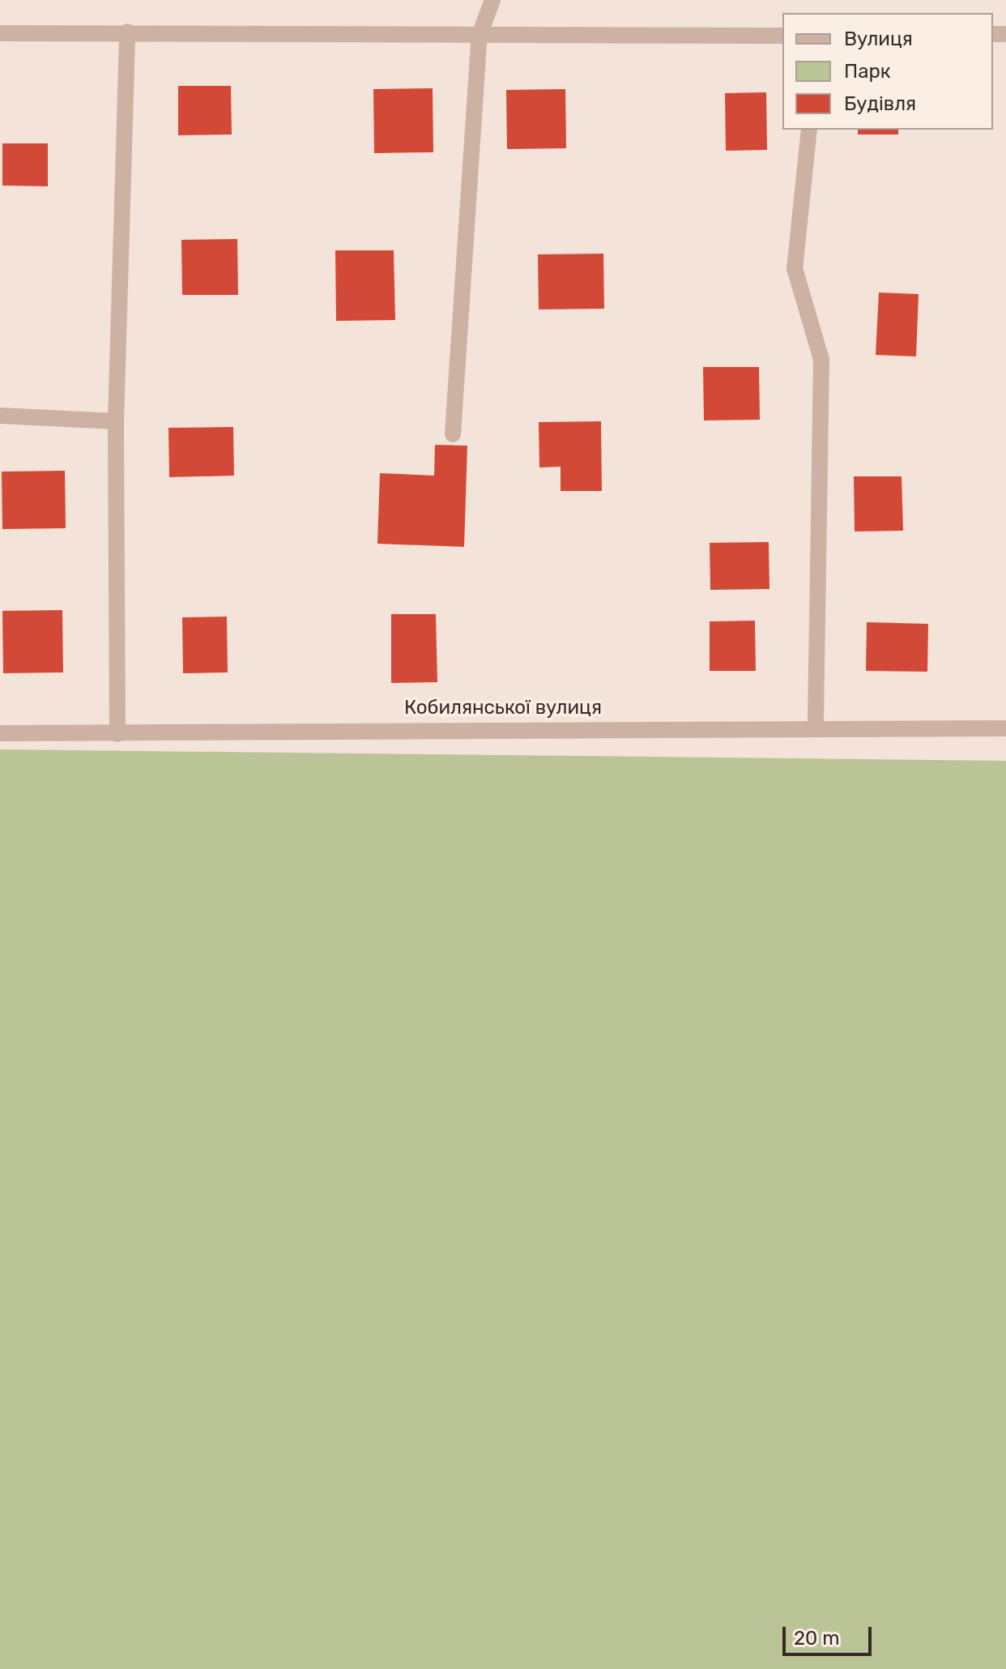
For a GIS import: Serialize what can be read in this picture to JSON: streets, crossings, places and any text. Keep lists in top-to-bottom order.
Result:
{
  "streets": {
    "street": ["Кобилянської вулиця"]
  },
  "legend": ["Вулиця", "Парк", "Будівля"],
  "scale_bar": "20 m"
}
